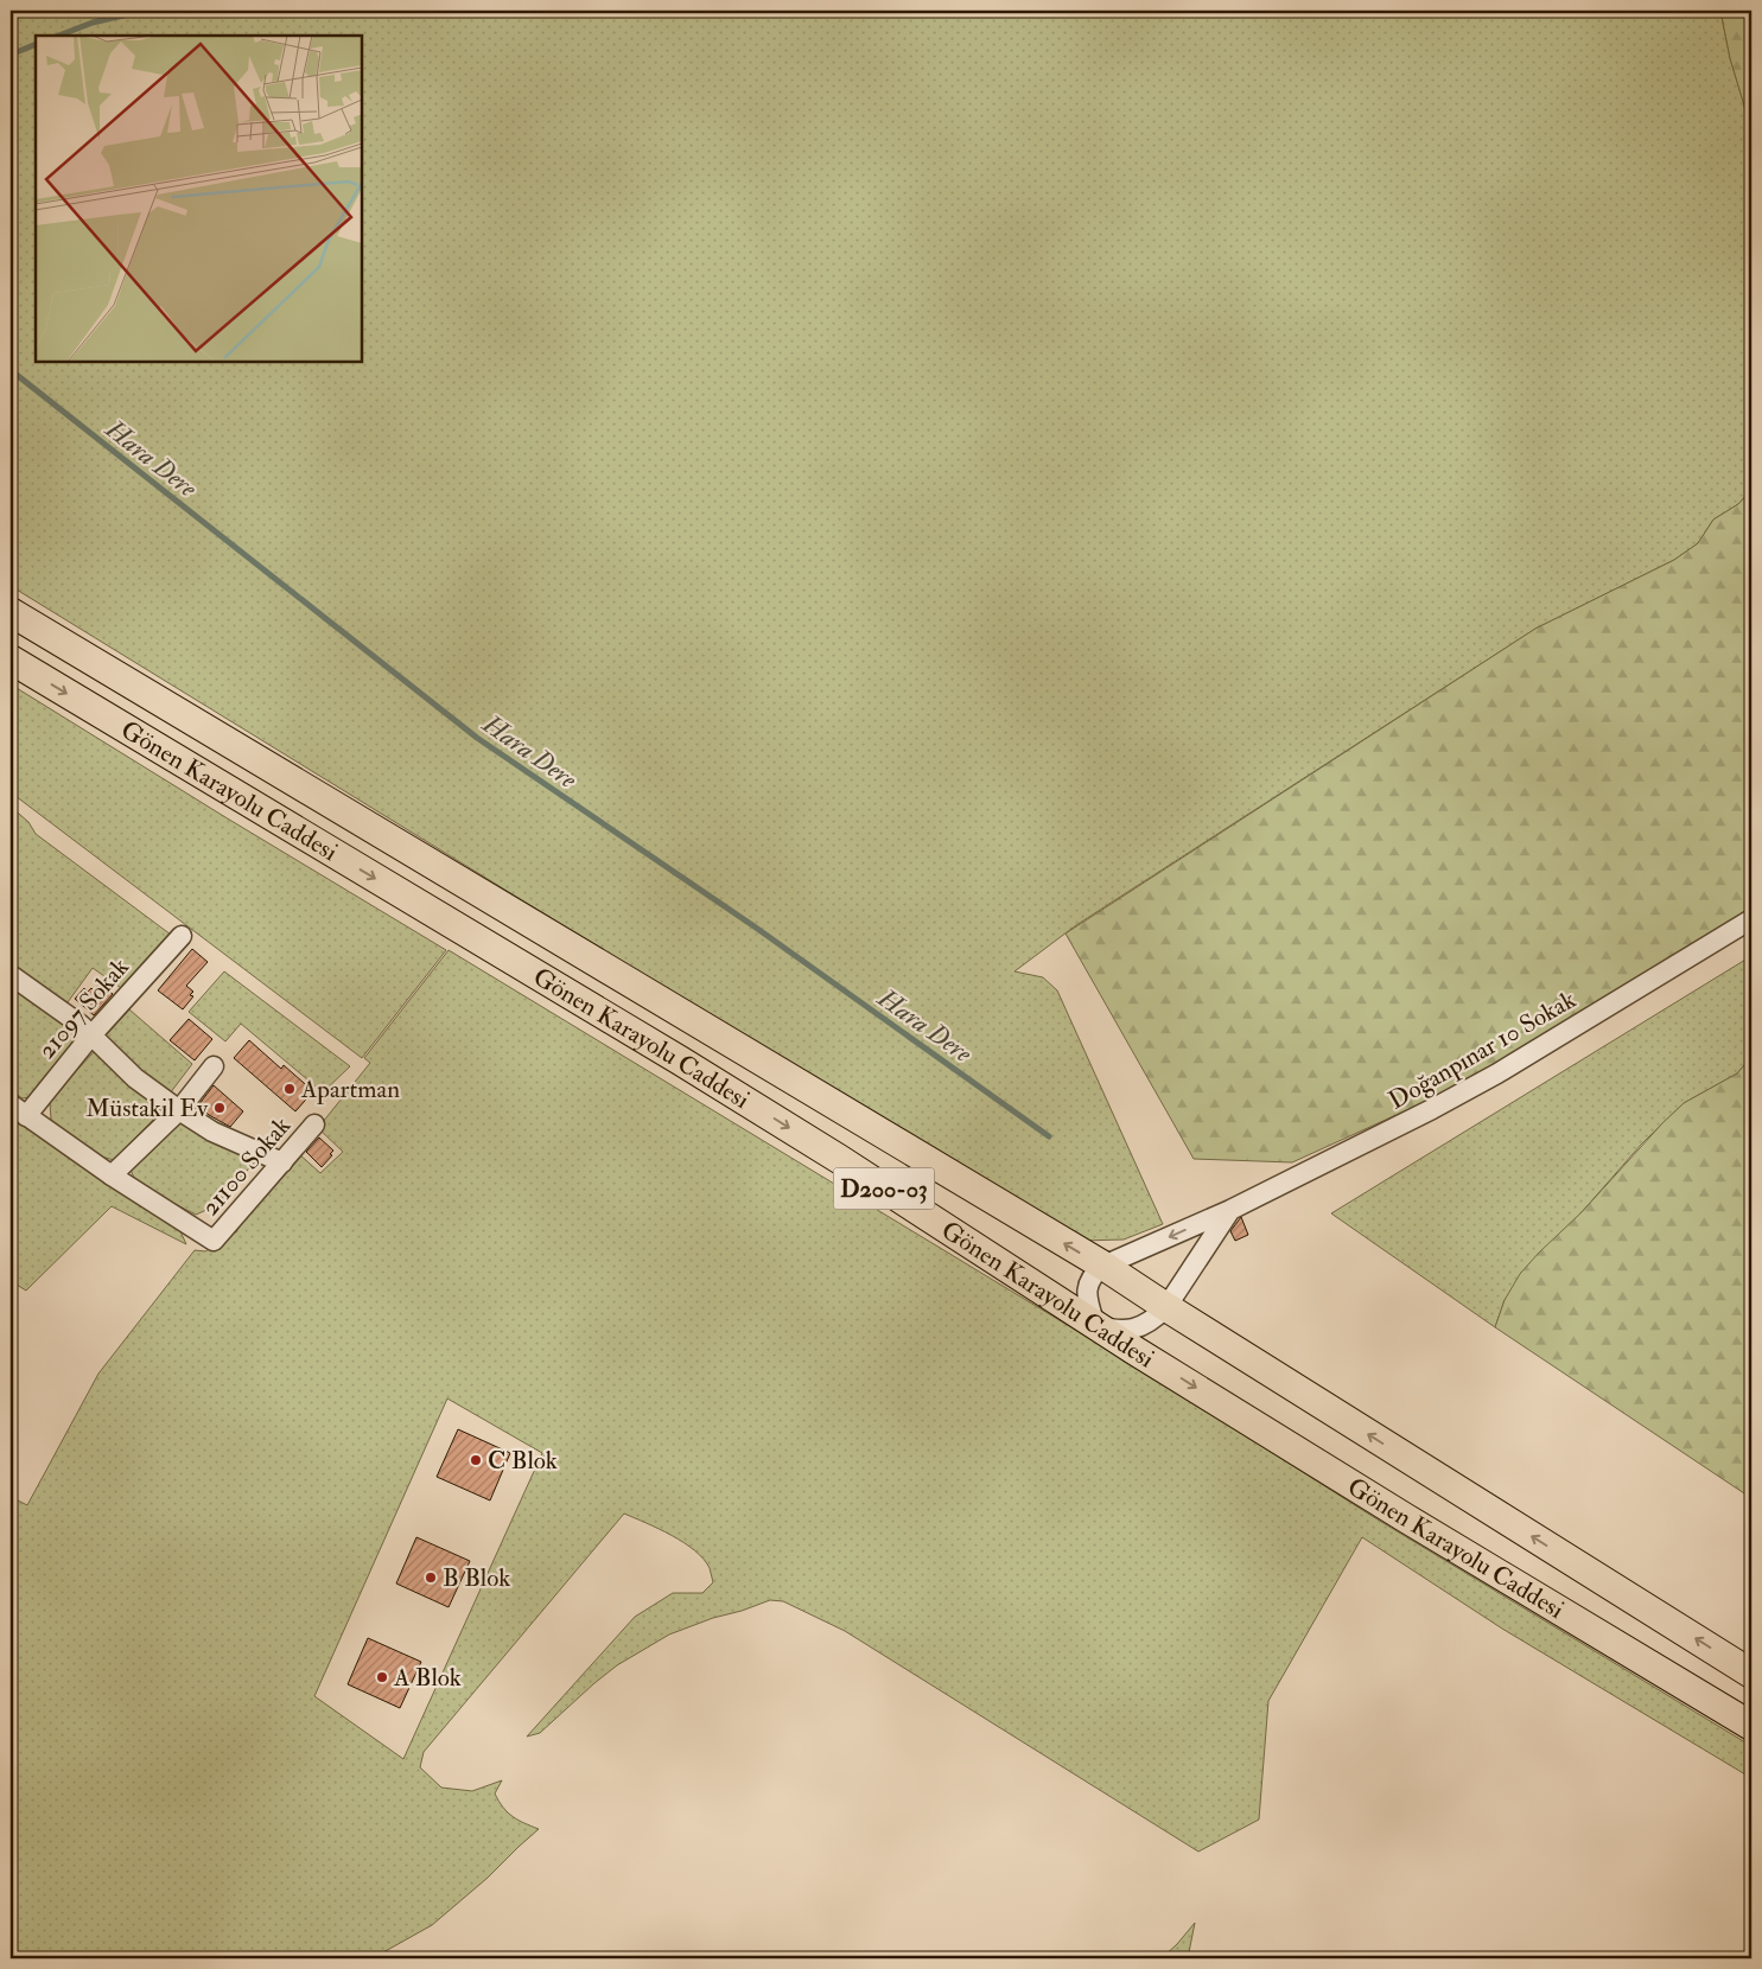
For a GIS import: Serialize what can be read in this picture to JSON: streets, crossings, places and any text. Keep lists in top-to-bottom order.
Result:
{
  "streets": {
    "highway": ["Gönen Karayolu Caddesi", "D200-03"],
    "street": ["21097 Sokak", "Doğanpınar 10 Sokak", "21100 Sokak"]
  },
  "crossings": [
    ["Gönen Karayolu Caddesi", "Doğanpınar 10 Sokak"]
  ],
  "water": ["Hara Dere"],
  "places": [
    "Apartman",
    "Müstakil Ev",
    "C Blok",
    "B Blok",
    "A Blok"
  ]
}
